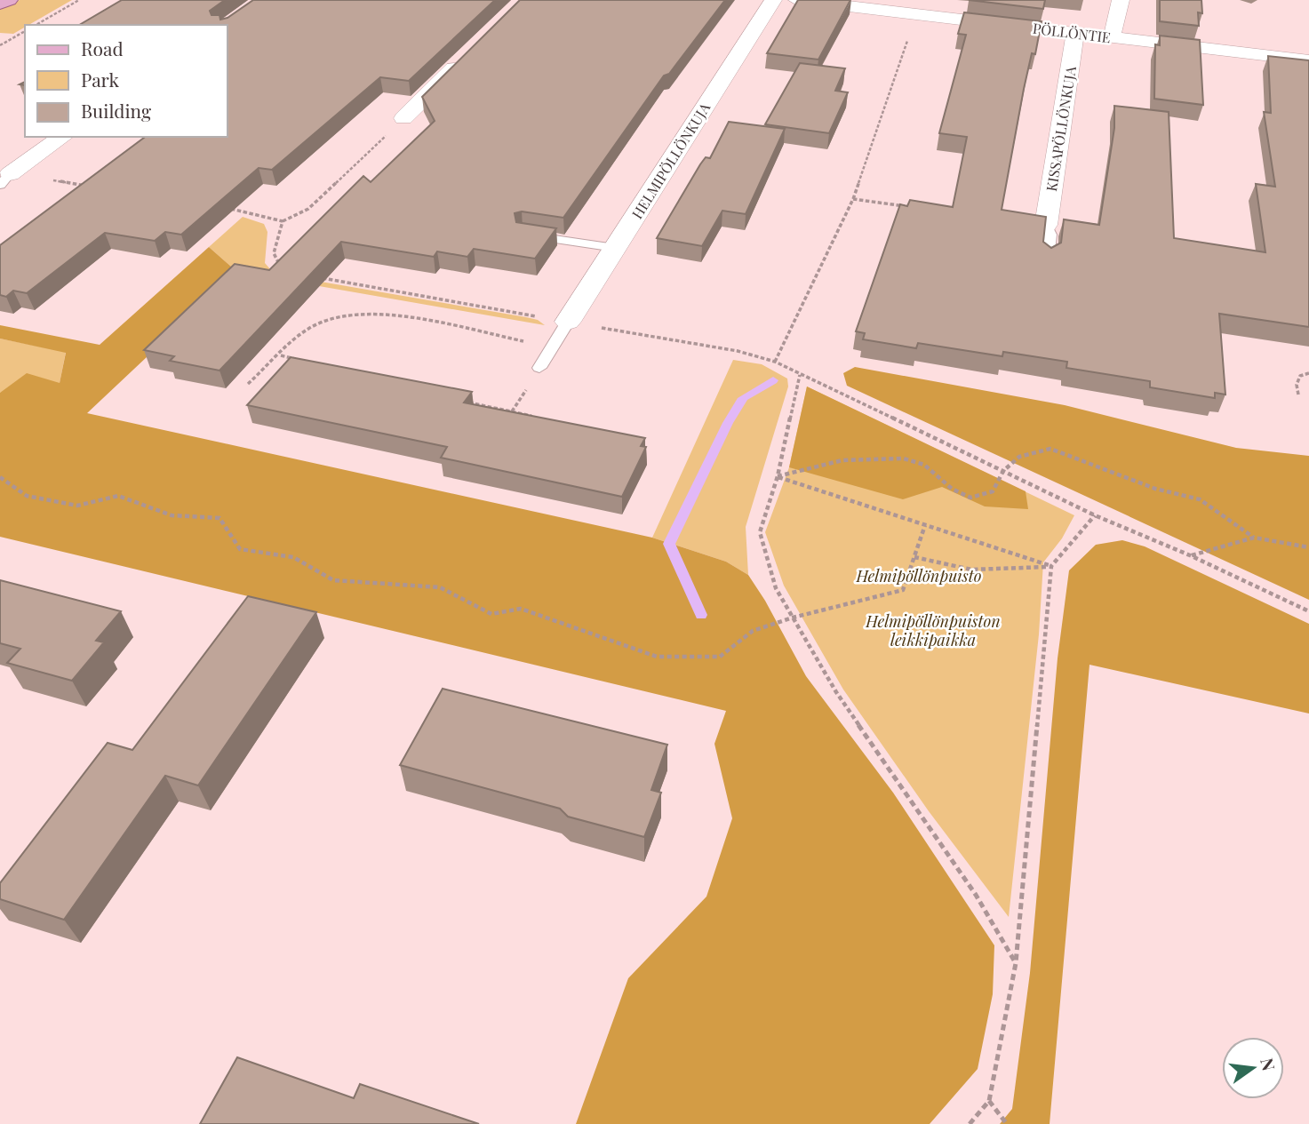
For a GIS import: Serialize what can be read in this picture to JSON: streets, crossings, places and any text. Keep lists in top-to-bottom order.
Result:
{
  "streets": {
    "street": ["PÖLLÖNTIE", "KISSAPÖLLÖNKUJA", "HELMIPÖLLÖNKUJA"]
  },
  "crossings": [
    ["PÖLLÖNTIE", "KISSAPÖLLÖNKUJA"]
  ],
  "parks": ["Helmipöllönpuisto", "Helmipöllönpuiston leikkipaikka"],
  "legend": ["Road", "Park", "Building"],
  "north": "right"
}
